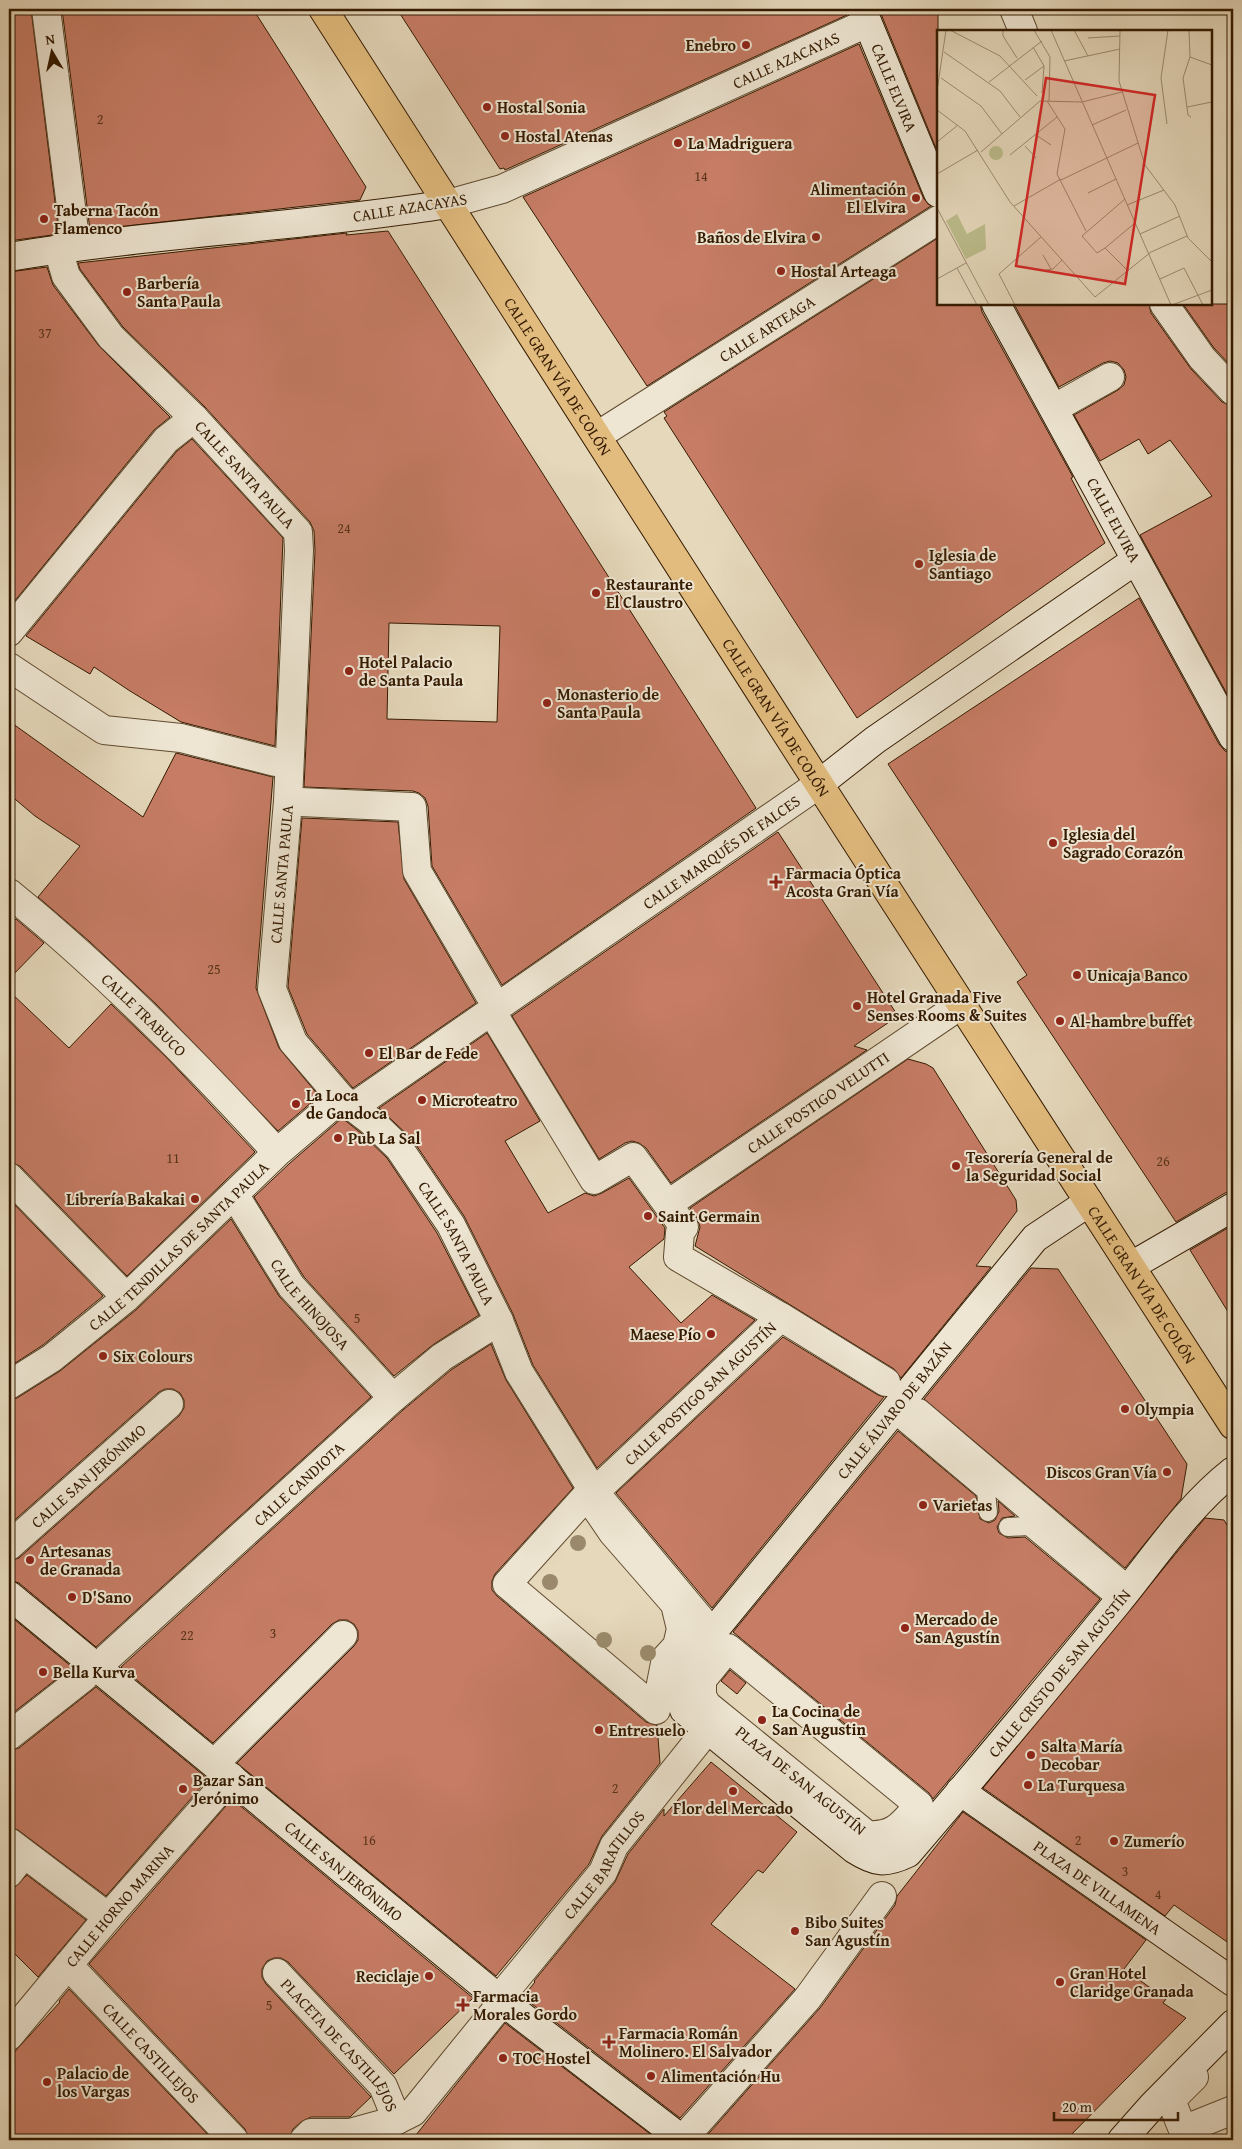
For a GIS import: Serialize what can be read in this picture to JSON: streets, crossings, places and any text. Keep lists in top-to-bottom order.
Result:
{
  "streets": {
    "main road": ["CALLE GRAN VÍA DE COLÓN"],
    "street": [
      "CALLE AZACAYAS",
      "CALLE ELVIRA",
      "CALLE ARTEAGA",
      "CALLE SANTA PAULA",
      "CALLE MARQUÉS DE FALCES",
      "CALLE TRABUCO",
      "CALLE POSTIGO VELUTTI",
      "CALLE TENDILLAS DE SANTA PAULA",
      "CALLE HINOJOSA",
      "CALLE POSTIGO SAN AGUSTÍN",
      "CALLE ÁLVARO DE BAZÁN",
      "CALLE SAN JERÓNIMO",
      "CALLE CANDIOTA",
      "CALLE CRISTO DE SAN AGUSTÍN",
      "PLAZA DE SAN AGUSTÍN",
      "CALLE BARATILLOS",
      "PLAZA DE VILLAMENA",
      "CALLE HORNO MARINA",
      "PLACETA DE CASTILLEJOS",
      "CALLE CASTILLEJOS"
    ]
  },
  "crossings": [
    ["CALLE AZACAYAS", "CALLE ELVIRA"],
    ["CALLE AZACAYAS", "CALLE GRAN VÍA DE COLÓN"],
    ["CALLE AZACAYAS", "CALLE SANTA PAULA"],
    ["CALLE ELVIRA", "CALLE MARQUÉS DE FALCES"],
    ["CALLE ARTEAGA", "CALLE GRAN VÍA DE COLÓN"],
    ["CALLE GRAN VÍA DE COLÓN", "CALLE MARQUÉS DE FALCES"],
    ["CALLE GRAN VÍA DE COLÓN", "CALLE POSTIGO VELUTTI"],
    ["CALLE GRAN VÍA DE COLÓN", "CALLE ÁLVARO DE BAZÁN"],
    ["CALLE SANTA PAULA", "CALLE MARQUÉS DE FALCES"],
    ["CALLE SANTA PAULA", "CALLE TENDILLAS DE SANTA PAULA"],
    ["CALLE SANTA PAULA", "CALLE POSTIGO SAN AGUSTÍN"],
    ["CALLE SANTA PAULA", "CALLE CANDIOTA"],
    ["CALLE MARQUÉS DE FALCES", "CALLE TENDILLAS DE SANTA PAULA"],
    ["CALLE HINOJOSA", "CALLE CANDIOTA"],
    ["CALLE ÁLVARO DE BAZÁN", "PLAZA DE SAN AGUSTÍN"],
    ["CALLE SAN JERÓNIMO", "CALLE BARATILLOS"],
    ["CALLE SAN JERÓNIMO", "CALLE HORNO MARINA"],
    ["CALLE SAN JERÓNIMO", "PLACETA DE CASTILLEJOS"],
    ["CALLE CRISTO DE SAN AGUSTÍN", "PLAZA DE SAN AGUSTÍN"],
    ["CALLE CRISTO DE SAN AGUSTÍN", "PLAZA DE VILLAMENA"],
    ["PLAZA DE SAN AGUSTÍN", "CALLE BARATILLOS"],
    ["CALLE BARATILLOS", "PLACETA DE CASTILLEJOS"],
    ["CALLE HORNO MARINA", "CALLE CASTILLEJOS"]
  ],
  "places": {
    "other": [
      "Enebro",
      "Hostal Sonia",
      "Hostal Atenas",
      "La Madriguera",
      "Alimentación El Elvira",
      "Taberna Tacón Flamenco",
      "Baños de Elvira",
      "Hostal Arteaga",
      "Barbería Santa Paula",
      "Iglesia de Santiago",
      "Restaurante El Claustro",
      "Hotel Palacio de Santa Paula",
      "Monasterio de Santa Paula",
      "Iglesia del Sagrado Corazón",
      "Unicaja Banco",
      "Hotel Granada Five Senses Rooms & Suites",
      "Al-hambre buffet",
      "El Bar de Fede",
      "Microteatro",
      "La Loca de Gandoca",
      "Pub La Sal",
      "Tesorería General de la Seguridad Social",
      "Librería Bakakai",
      "Saint Germain",
      "Maese Pío",
      "Six Colours",
      "Olympia",
      "Discos Gran Vía",
      "Varietas",
      "Artesanas de Granada",
      "D'Sano",
      "Mercado de San Agustín",
      "Bella Kurva",
      "La Cocina de San Augustin",
      "Entresuelo",
      "Salta María Decobar",
      "La Turquesa",
      "Bazar San Jerónimo",
      "Flor del Mercado",
      "Zumerío",
      "Bibo Suites San Agustín",
      "Reciclaje",
      "Gran Hotel Claridge Granada",
      "TOC Hostel",
      "Alimentación Hu",
      "Palacio de los Vargas"
    ],
    "health": ["Farmacia Óptica Acosta Gran Vía", "Farmacia Morales Gordo", "Farmacia Román Molinero. El Salvador"]
  },
  "house_numbers": [
    "2",
    "14",
    "37",
    "24",
    "25",
    "11",
    "26",
    "5",
    "3",
    "22",
    "2",
    "16",
    "2",
    "3",
    "4",
    "5"
  ],
  "scale_bar": "20 m",
  "north": "top"
}
